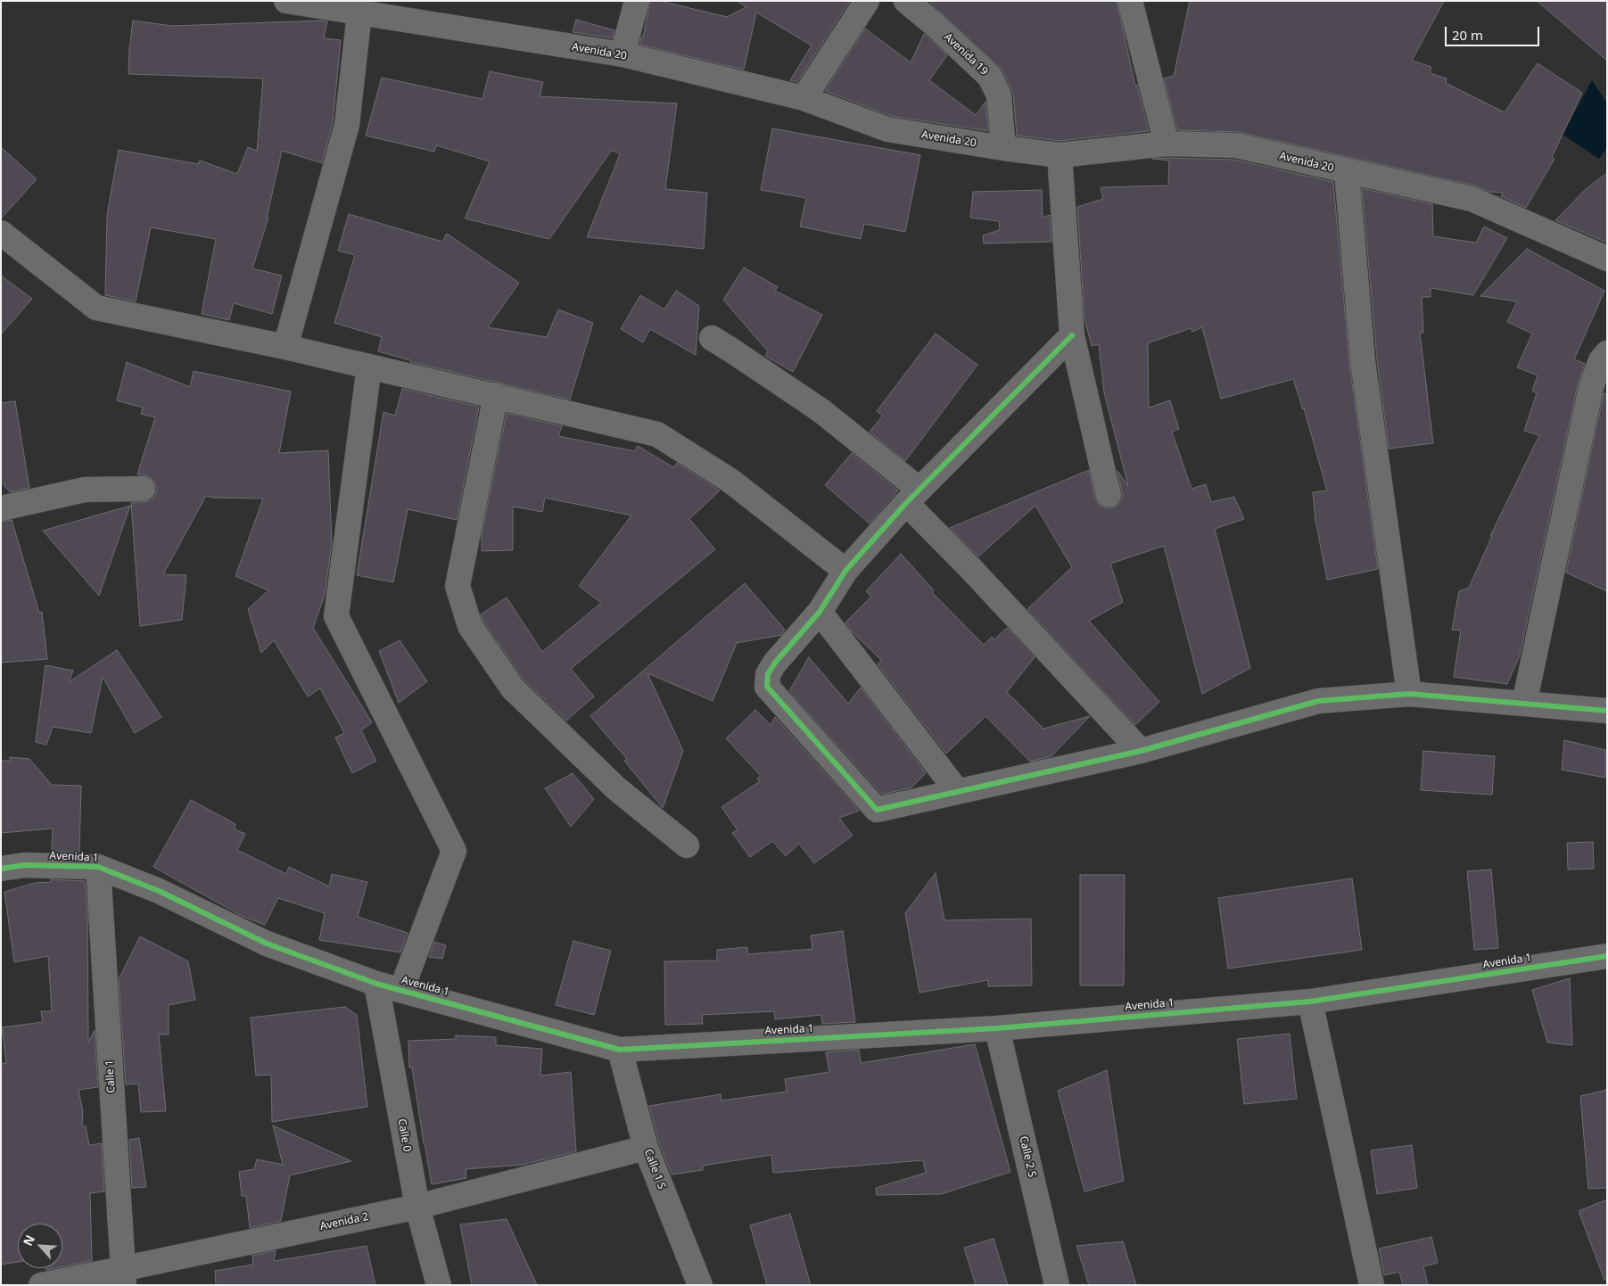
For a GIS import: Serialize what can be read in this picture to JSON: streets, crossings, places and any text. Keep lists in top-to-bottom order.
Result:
{
  "streets": {
    "street": [
      "Avenida 20",
      "Avenida 19",
      "Avenida 1",
      "Calle 1",
      "Calle 0",
      "Calle 2 S",
      "Calle 1 S",
      "Avenida 2"
    ]
  },
  "crossings": [
    ["Avenida 20", "Avenida 19"],
    ["Avenida 1", "Calle 1"],
    ["Avenida 1", "Calle 0"],
    ["Avenida 1", "Calle 2 S"],
    ["Avenida 1", "Calle 1 S"],
    ["Calle 1", "Avenida 2"],
    ["Calle 0", "Avenida 2"],
    ["Calle 1 S", "Avenida 2"]
  ],
  "scale_bar": "20 m",
  "north": "top left"
}
